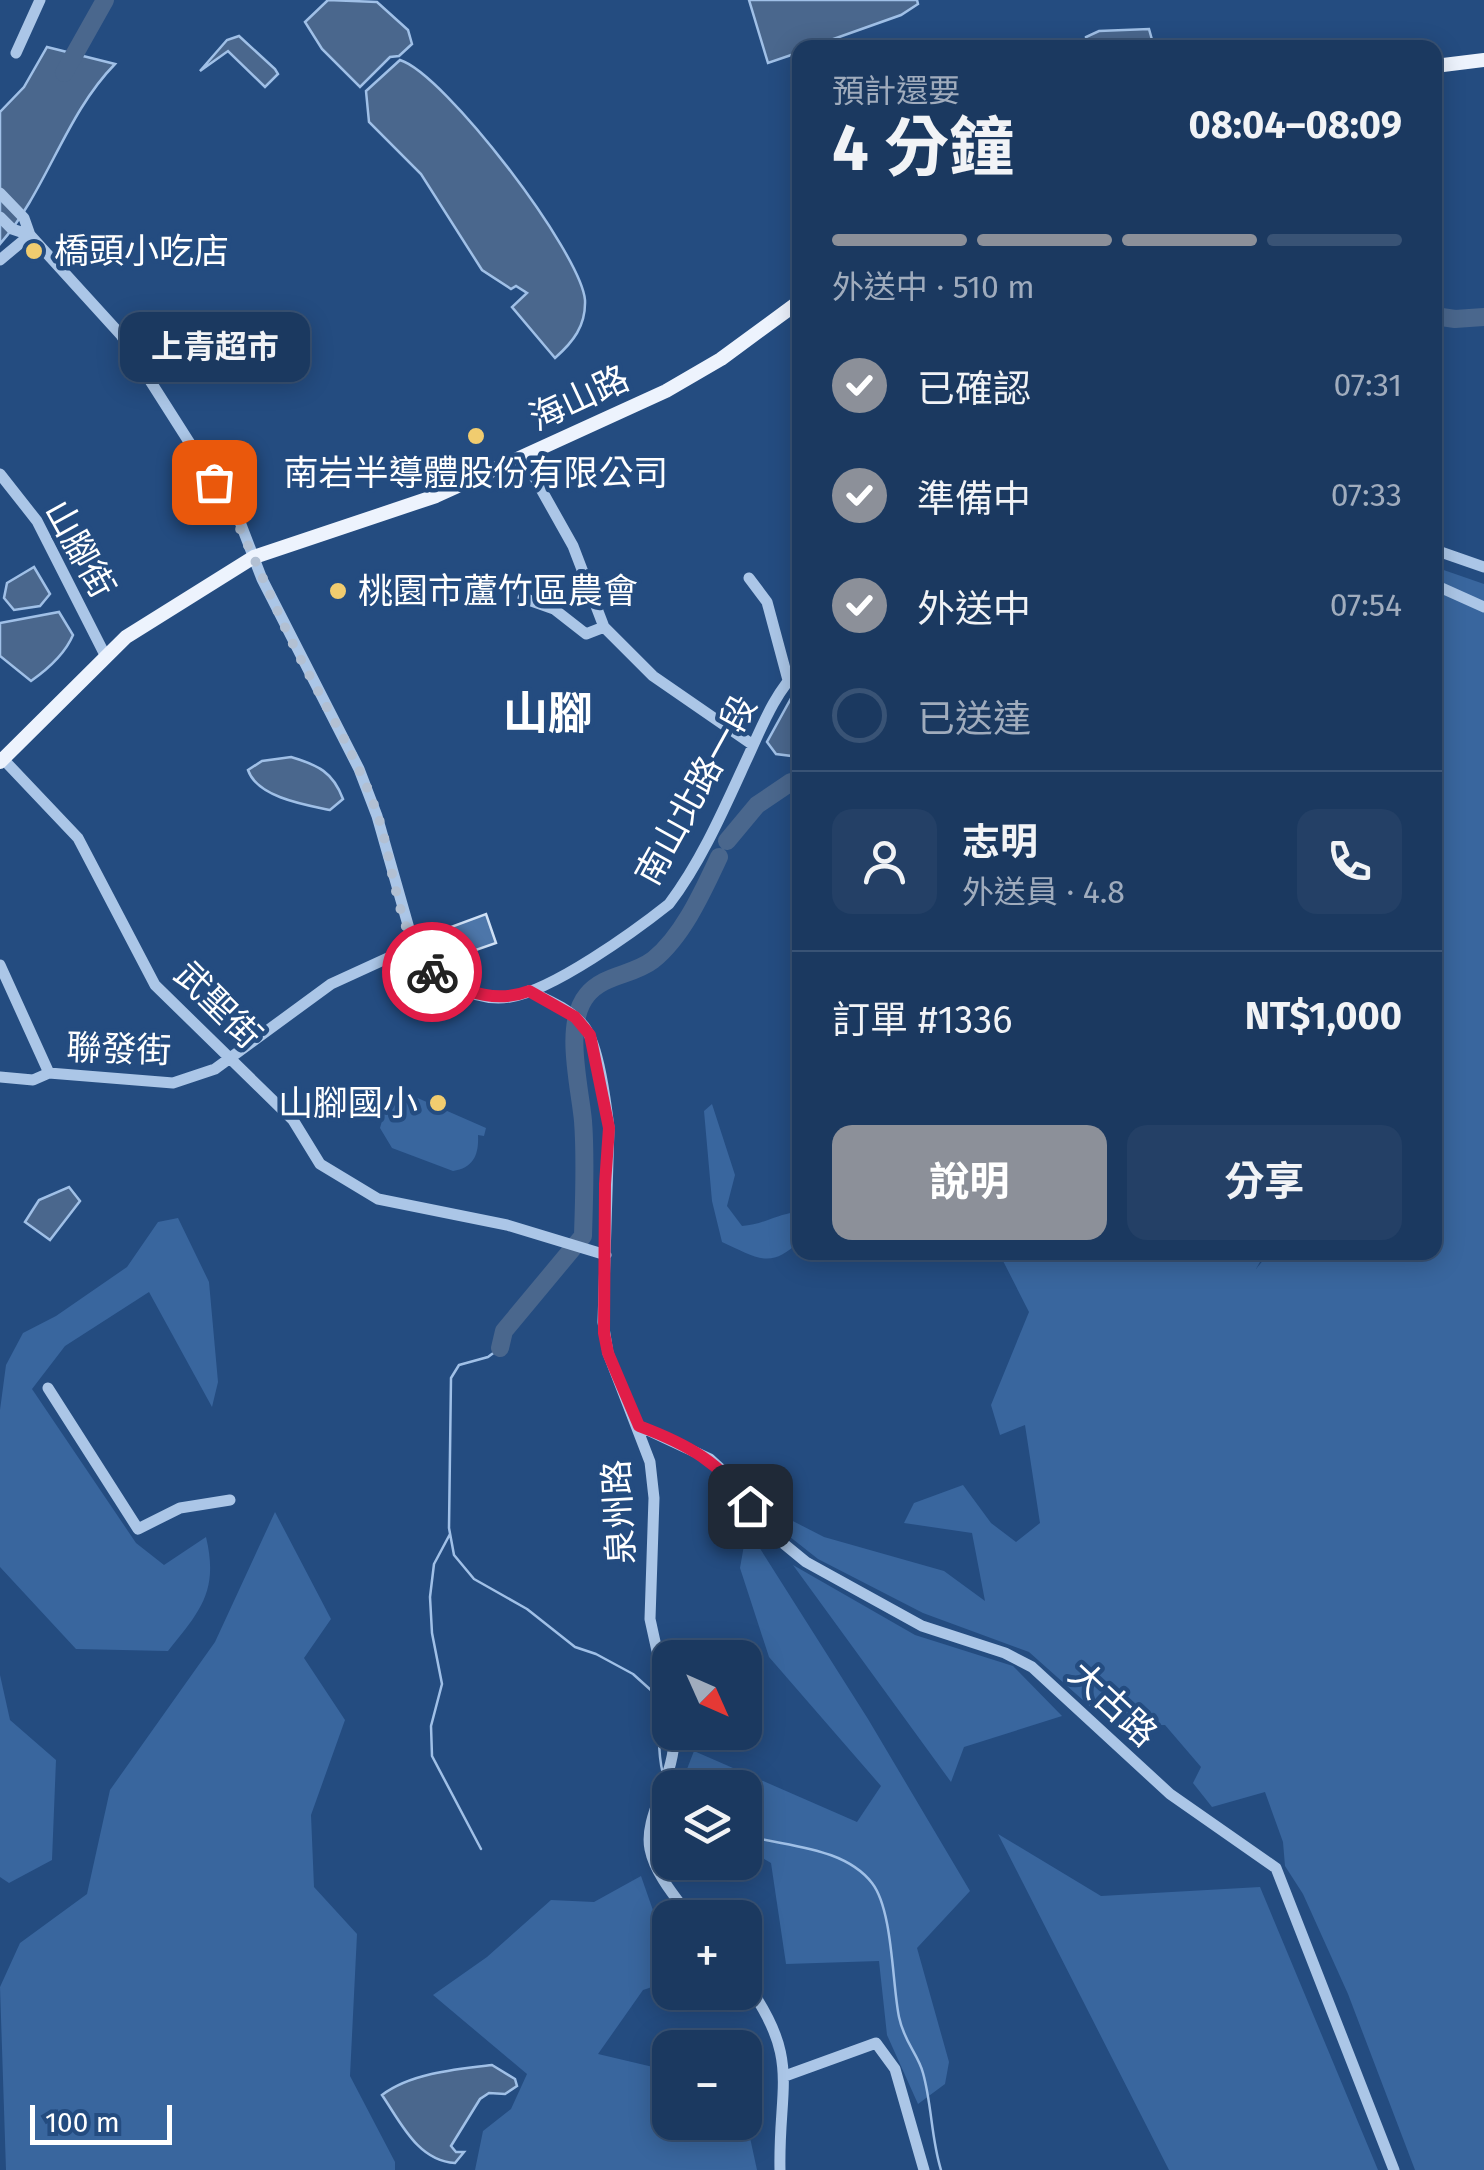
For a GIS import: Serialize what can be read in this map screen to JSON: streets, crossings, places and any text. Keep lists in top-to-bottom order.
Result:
{
  "streets": {
    "main road": ["海山路"],
    "street": [
      "山腳街",
      "南山北路一段",
      "武聖街",
      "聯發街",
      "泉州路",
      "大古路"
    ]
  },
  "crossings": [
    ["海山路", "山腳街"],
    ["海山路", "武聖街"],
    ["南山北路一段", "泉州路"],
    ["武聖街", "聯發街"],
    ["武聖街", "泉州路"],
    ["泉州路", "大古路"]
  ],
  "districts": ["山腳"],
  "places": [
    "橋頭小吃店",
    "南岩半導體股份有限公司",
    "上青超市",
    "桃園市蘆竹區農會",
    "山腳國小"
  ],
  "scale_bar": "100 m",
  "north": "bottom right",
  "page": {
    "heading": ["4 分鐘", "預計還要", "08:04–08:09"],
    "panel": [
      "志明",
      "外送員 · 4.8",
      "訂單 #1336",
      "NT$1,000"
    ],
    "bar": "外送中 · 510 m",
    "bubble": "上青超市",
    "list": [
      ["已確認", "07:31"],
      ["準備中", "07:33"],
      ["外送中", "07:54"],
      "已送達"
    ],
    "buttons": ["說明", "分享"],
    "map_buttons": ["+", "−"],
    "scale": "100 m"
  }
}
